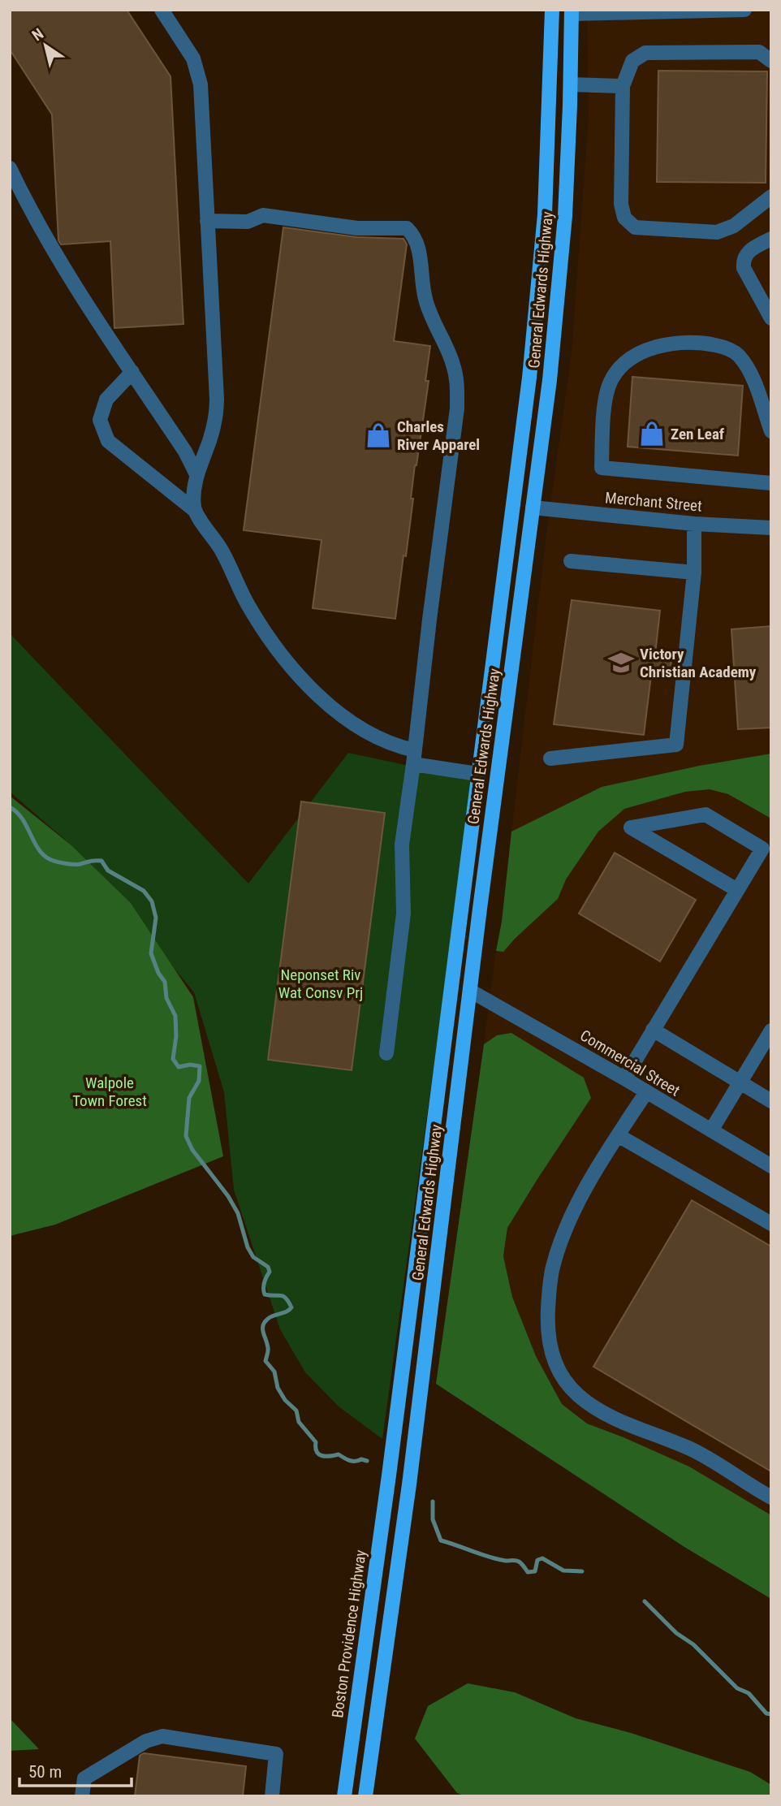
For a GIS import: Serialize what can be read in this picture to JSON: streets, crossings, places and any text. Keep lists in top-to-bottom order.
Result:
{
  "streets": {
    "main road": ["General Edwards Highway", "Boston Providence Highway"],
    "street": ["Merchant Street", "Commercial Street"]
  },
  "crossings": [
    ["General Edwards Highway", "Merchant Street"],
    ["General Edwards Highway", "Commercial Street"],
    ["General Edwards Highway", "Boston Providence Highway"]
  ],
  "parks": ["Neponset Riv Wat Consv Prj", "Walpole Town Forest"],
  "places": {
    "shop": ["Zen Leaf", "Charles River Apparel"],
    "school or university": ["Victory Christian Academy"]
  },
  "scale_bar": "50 m",
  "north": "top left"
}
